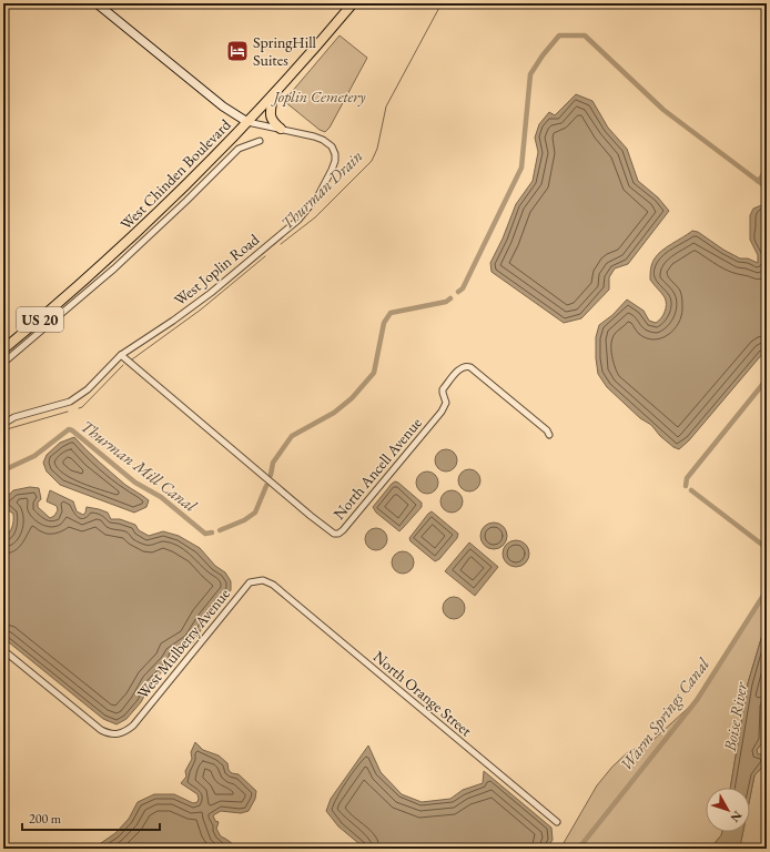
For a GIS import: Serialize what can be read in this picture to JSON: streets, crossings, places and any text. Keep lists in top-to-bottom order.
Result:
{
  "streets": {
    "main road": ["West Chinden Boulevard", "US 20"],
    "street": [
      "West Joplin Road",
      "North Ancell Avenue",
      "West Mulberry Avenue",
      "North Orange Street"
    ]
  },
  "crossings": [
    ["West Chinden Boulevard", "West Joplin Road"],
    ["West Joplin Road", "North Ancell Avenue"],
    ["West Mulberry Avenue", "North Orange Street"]
  ],
  "water": [
    "Thurman Drain",
    "Thurman Mill Canal",
    "Warm Springs Canal",
    "Boise River"
  ],
  "parks": ["Joplin Cemetery"],
  "places": {
    "hotel": ["SpringHill Suites"]
  },
  "scale_bar": "200 m",
  "north": "bottom right"
}
